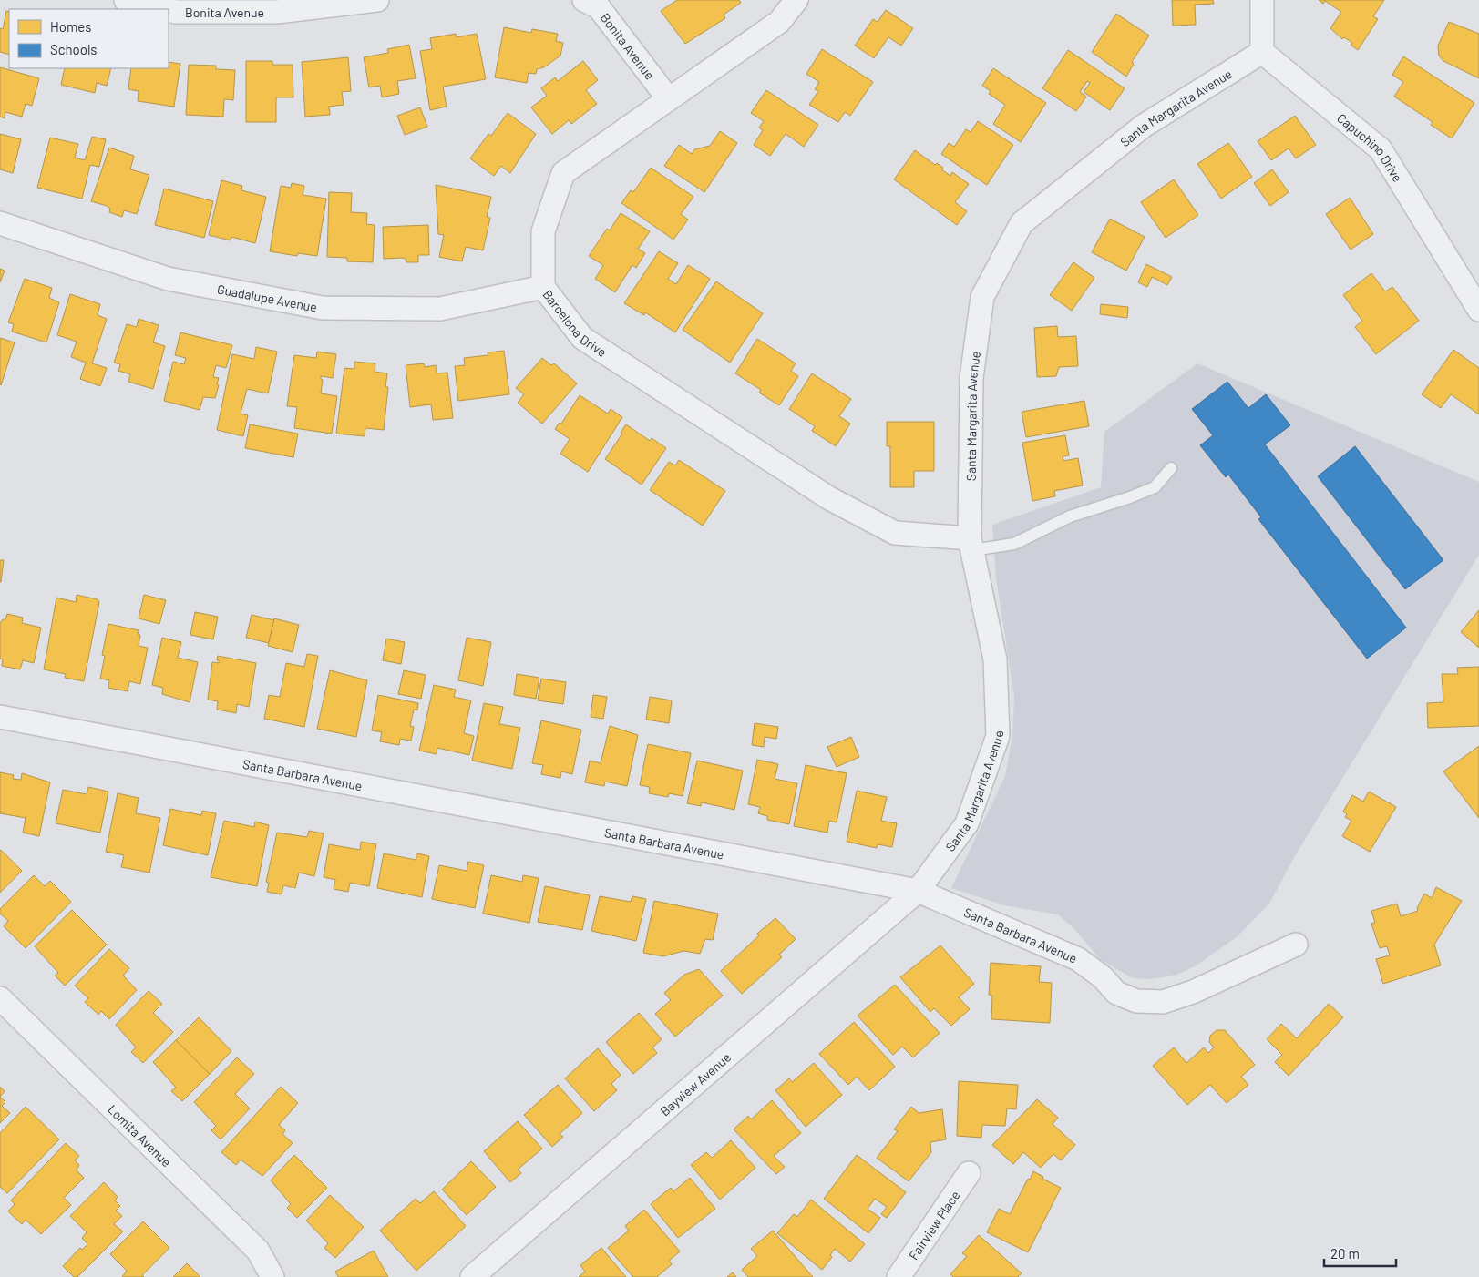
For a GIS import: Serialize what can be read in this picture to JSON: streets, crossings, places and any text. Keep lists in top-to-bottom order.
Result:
{
  "streets": {
    "street": [
      "Bonita Avenue",
      "Santa Margarita Avenue",
      "Capuchino Drive",
      "Guadalupe Avenue",
      "Barcelona Drive",
      "Santa Barbara Avenue",
      "Bayview Avenue",
      "Lomita Avenue",
      "Fairview Place"
    ]
  },
  "crossings": [
    ["Bonita Avenue", "Barcelona Drive"],
    ["Santa Margarita Avenue", "Capuchino Drive"],
    ["Santa Margarita Avenue", "Barcelona Drive"],
    ["Santa Margarita Avenue", "Santa Barbara Avenue"],
    ["Santa Margarita Avenue", "Bayview Avenue"],
    ["Guadalupe Avenue", "Barcelona Drive"],
    ["Santa Barbara Avenue", "Bayview Avenue"]
  ],
  "legend": ["Homes", "Schools"],
  "scale_bar": "20 m"
}
